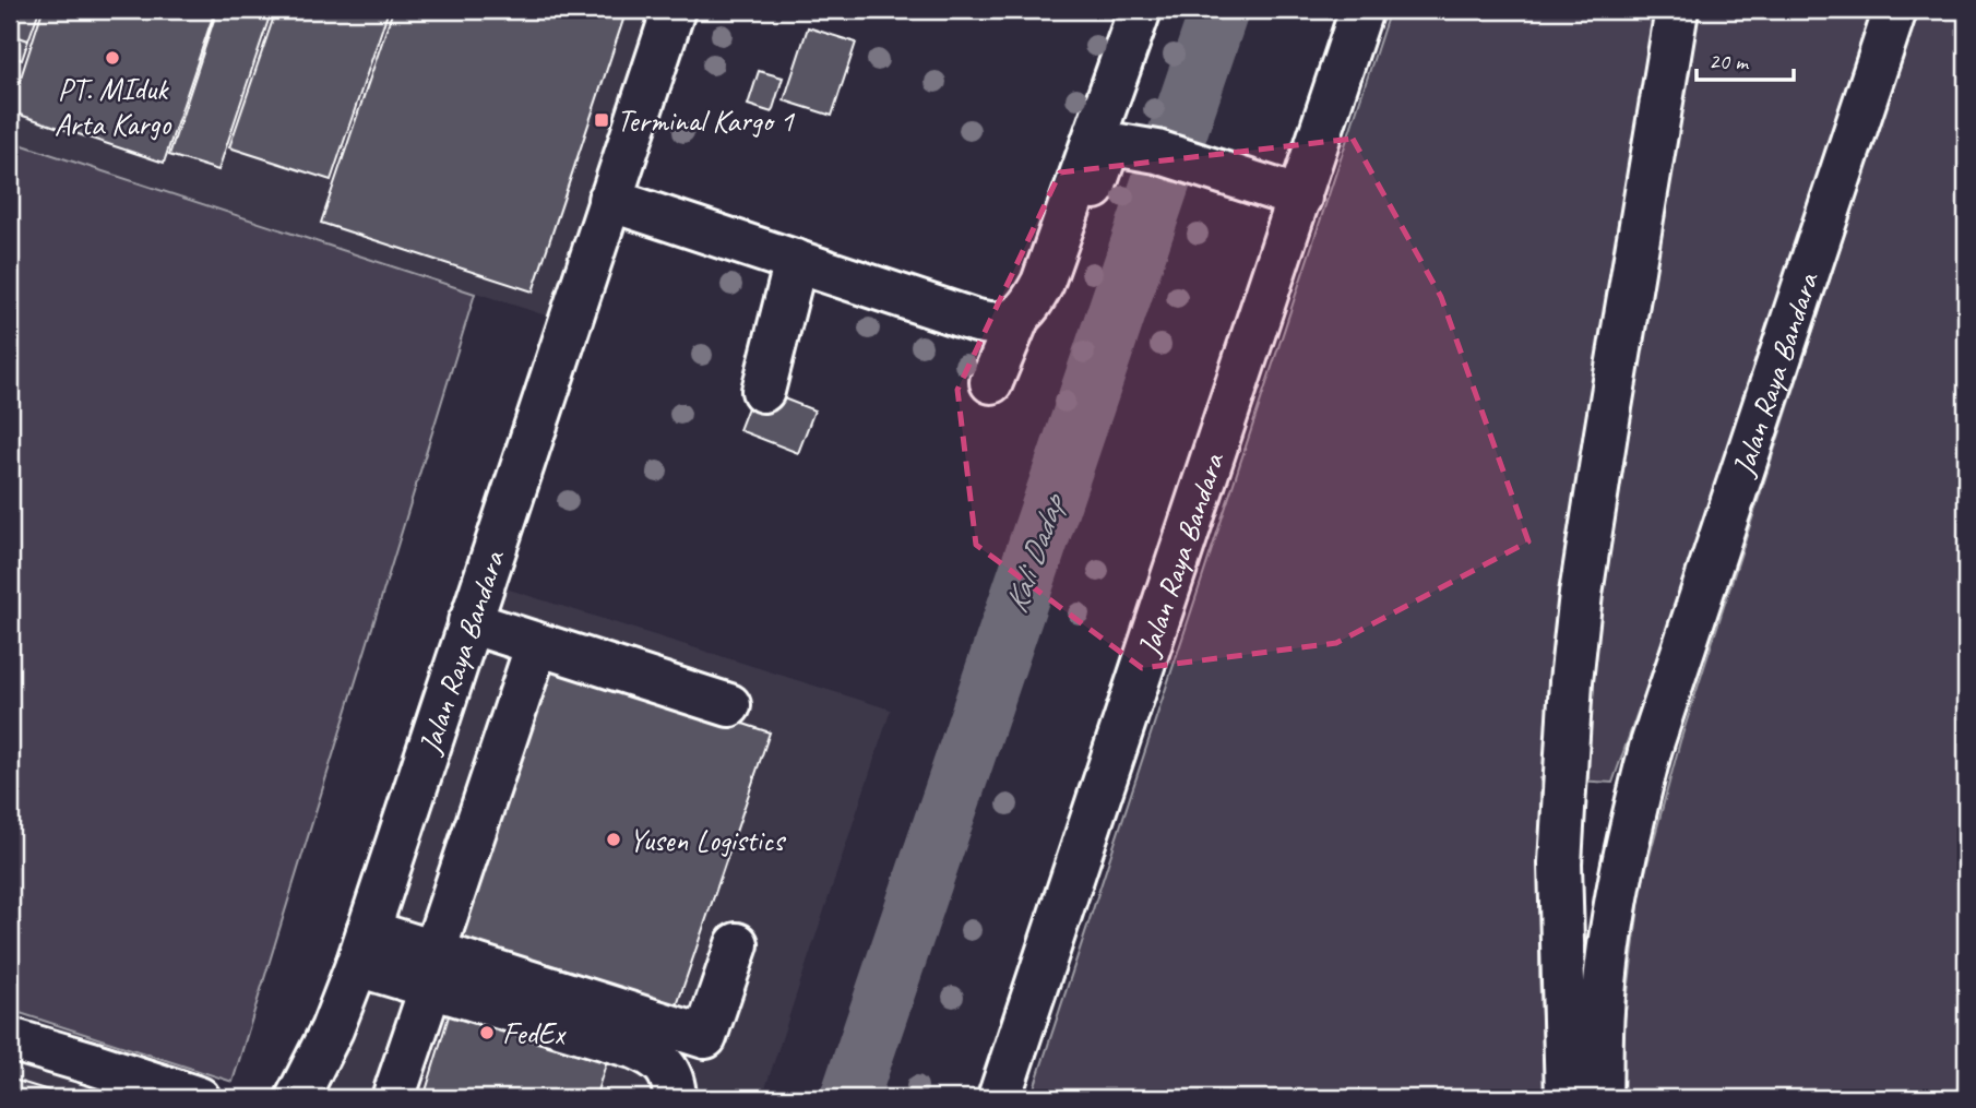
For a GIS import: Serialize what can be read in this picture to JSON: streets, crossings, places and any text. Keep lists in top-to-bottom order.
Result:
{
  "streets": {
    "street": ["Jalan Raya Bandara"]
  },
  "water": ["Kali Dadap"],
  "places": {
    "other": ["PT. MIduk Arta Kargo", "Yusen Logistics", "FedEx"],
    "transit": ["Terminal Kargo 1"]
  },
  "scale_bar": "20 m"
}
